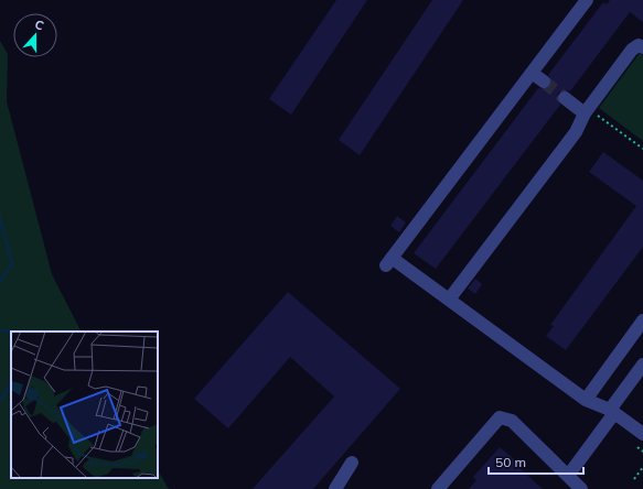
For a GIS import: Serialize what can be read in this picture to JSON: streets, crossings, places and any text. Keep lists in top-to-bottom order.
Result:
{
  "scale_bar": "50 m",
  "north": "top"
}
